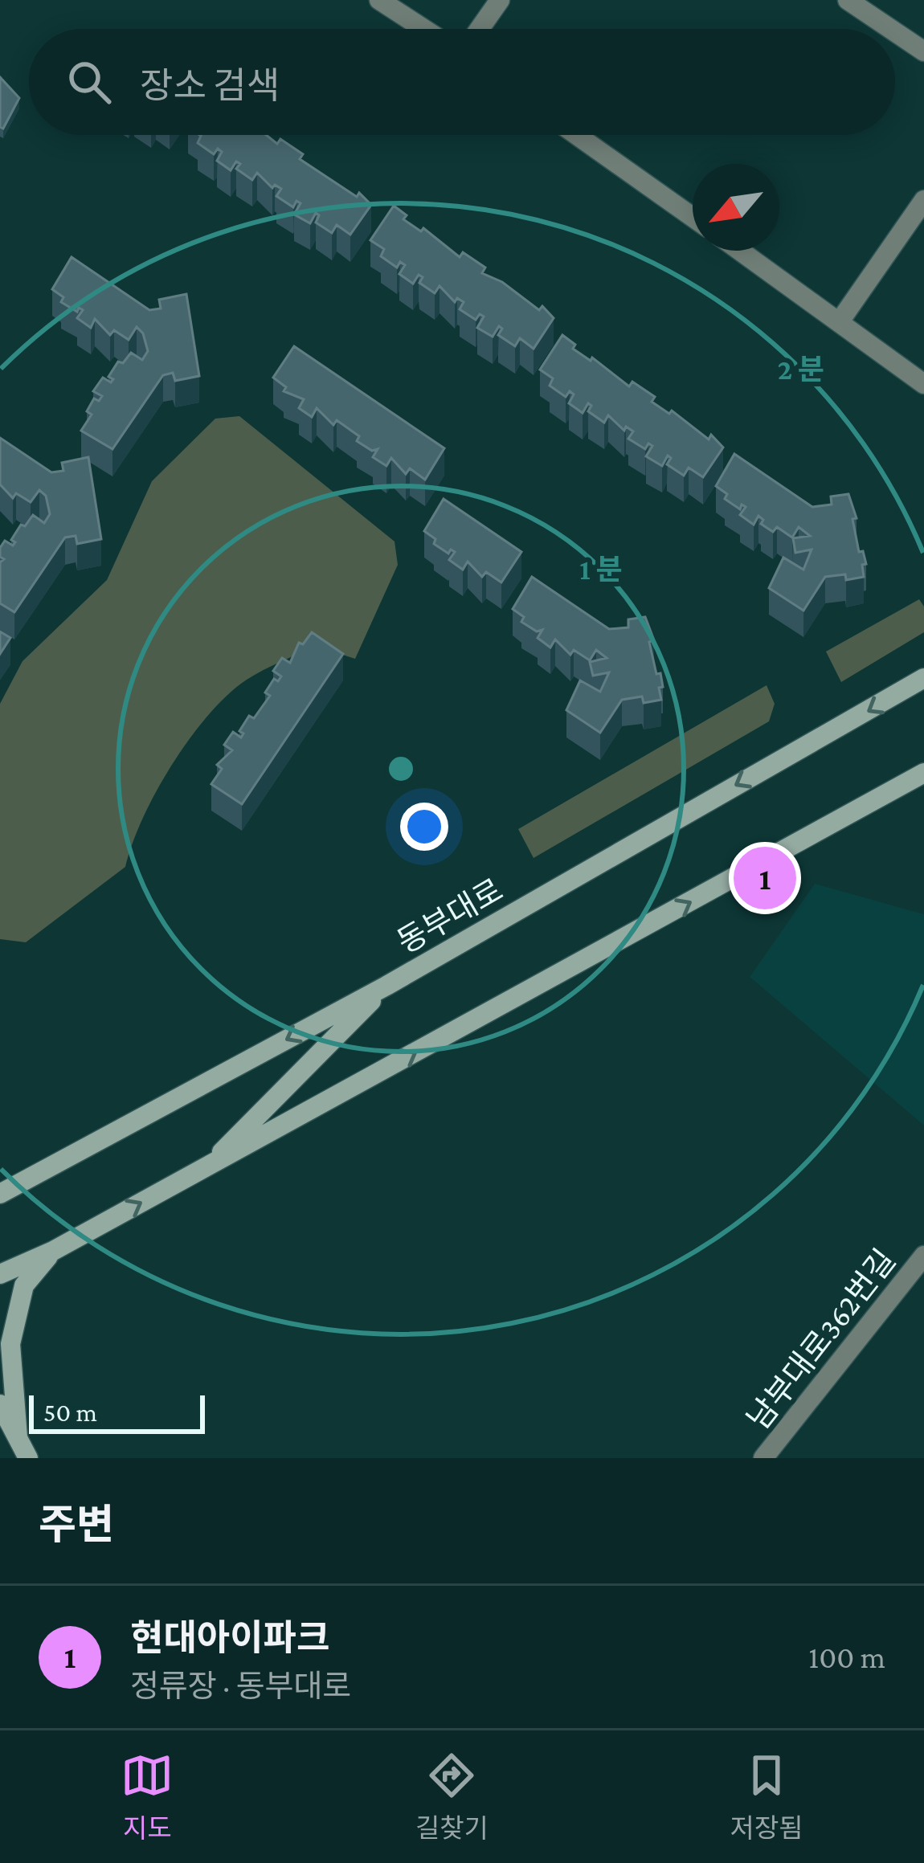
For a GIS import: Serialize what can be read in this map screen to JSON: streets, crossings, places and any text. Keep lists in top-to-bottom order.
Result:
{
  "streets": {
    "main road": ["동부대로"],
    "street": ["남부대로362번길"]
  },
  "scale_bar": "50 m",
  "north": "bottom left",
  "page": {
    "search": "장소 검색",
    "pins": "1",
    "scale": "50 m",
    "heading": "주변",
    "list": [
      {
        "mark": "1",
        "name": "현대아이파크",
        "note": "정류장 · 동부대로",
        "value": "100 m"
      }
    ],
    "nav": ["지도", "길찾기", "저장됨"]
  },
  "rings": ["2 분", "1 분"]
}
